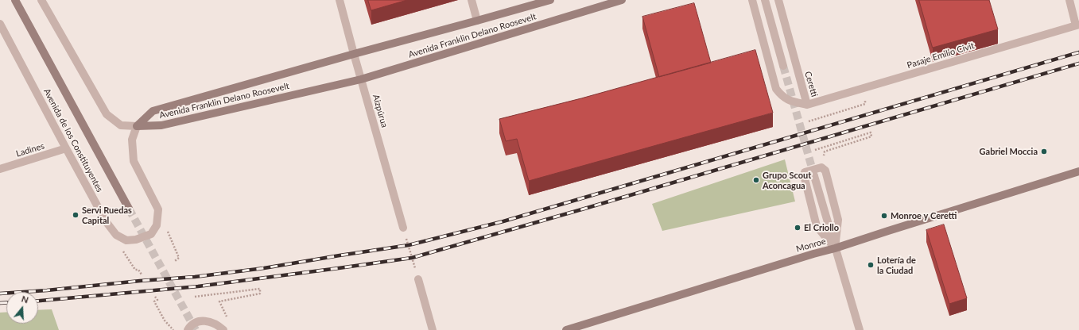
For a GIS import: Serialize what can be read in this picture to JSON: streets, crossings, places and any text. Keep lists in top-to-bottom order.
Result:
{
  "streets": {
    "street": [
      "Avenida Franklin Delano Roosevelt",
      "Pasaje Emilio Civit",
      "Ceretti",
      "Aizpúrua",
      "Avenida de los Constituyentes",
      "Ladines",
      "Monroe"
    ]
  },
  "crossings": [
    ["Avenida Franklin Delano Roosevelt", "Aizpúrua"],
    ["Avenida Franklin Delano Roosevelt", "Avenida de los Constituyentes"],
    ["Pasaje Emilio Civit", "Ceretti"],
    ["Avenida de los Constituyentes", "Ladines"]
  ],
  "places": [
    "Gabriel Moccia",
    "Grupo Scout Aconcagua",
    "Servi Ruedas Capital",
    "Monroe y Ceretti",
    "El Criollo",
    "Lotería de la Ciudad"
  ],
  "north": "top"
}
